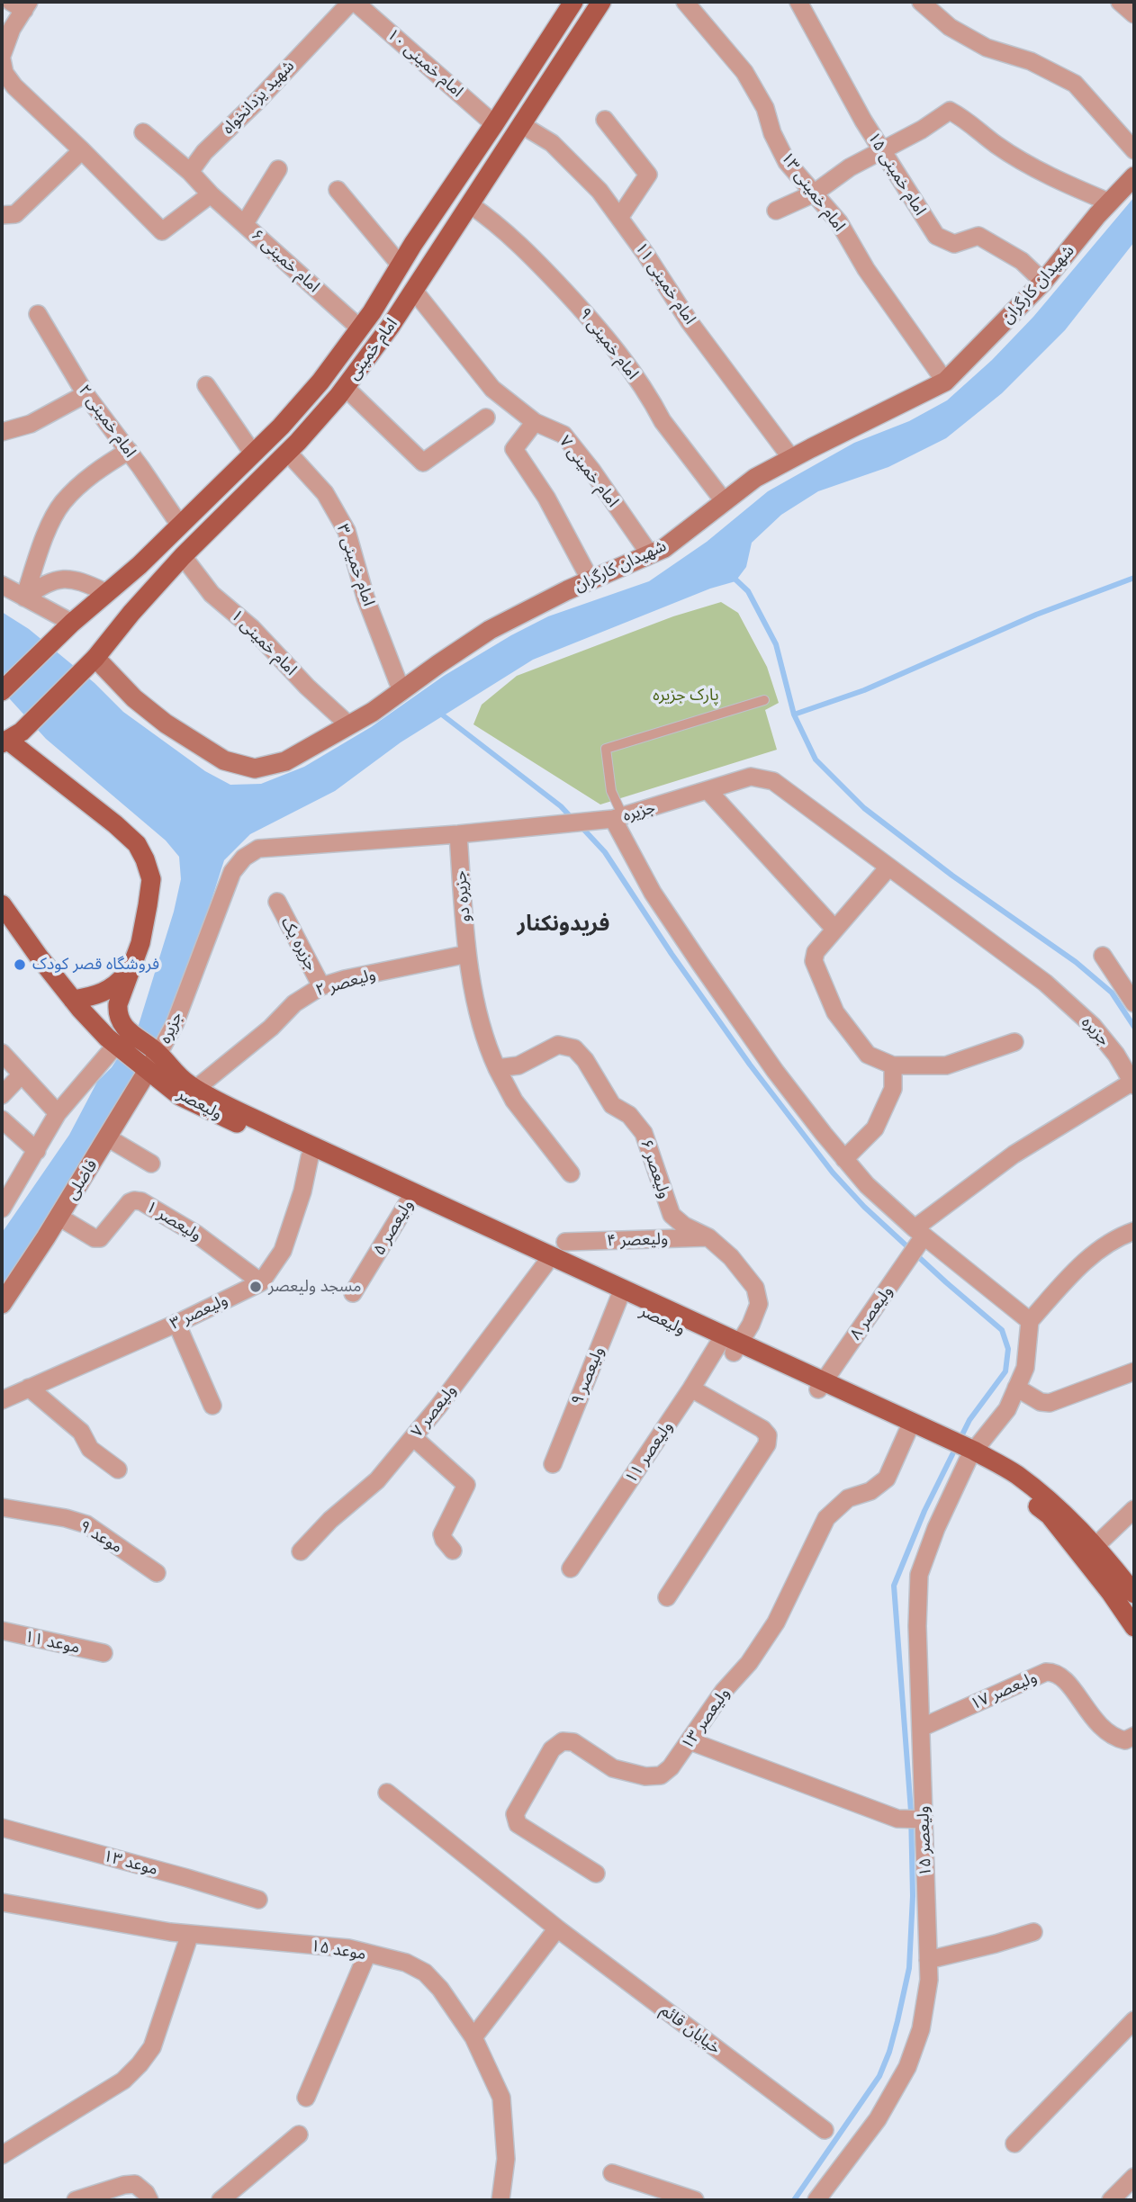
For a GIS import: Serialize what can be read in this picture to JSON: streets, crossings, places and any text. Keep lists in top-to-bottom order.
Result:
{
  "streets": {
    "main road": ["امام خمینی", "ولیعصر"],
    "street": [
      "امام خمینی ۱۰",
      "شهید یزدانخواه",
      "امام خمینی ۱۵",
      "امام خمینی ۱۳",
      "امام خمینی ۶",
      "امام خمینی ۱۱",
      "شهیدان کارگران",
      "امام خمینی ۹",
      "امام خمینی ۲",
      "امام خمینی ۷",
      "امام خمینی ۳",
      "امام خمینی ۱",
      "جزیره",
      "جزیره دو",
      "جزیره یک",
      "ولیعصر ۲",
      "ولیعصر ۶",
      "فاضلی",
      "ولیعصر ۱",
      "ولیعصر ۵",
      "ولیعصر ۴",
      "ولیعصر ۳",
      "ولیعصر ۸",
      "ولیعصر ۹",
      "ولیعصر ۷",
      "ولیعصر ۱۱",
      "موعد ۹",
      "موعد ۱۱",
      "ولیعصر ۱۷",
      "ولیعصر ۱۳",
      "ولیعصر ۱۵",
      "موعد ۱۳",
      "موعد ۱۵",
      "خیابان قائم"
    ]
  },
  "crossings": [
    ["امام خمینی ۱۰", "شهید یزدانخواه"],
    ["امام خمینی ۱۰", "امام خمینی"],
    ["امام خمینی ۱۵", "شهیدان کارگران"],
    ["امام خمینی ۱۳", "شهیدان کارگران"],
    ["امام خمینی ۶", "امام خمینی"],
    ["امام خمینی ۱۱", "شهیدان کارگران"],
    ["امام خمینی ۱۱", "امام خمینی"],
    ["شهیدان کارگران", "امام خمینی ۹"],
    ["شهیدان کارگران", "امام خمینی"],
    ["شهیدان کارگران", "امام خمینی ۷"],
    ["شهیدان کارگران", "امام خمینی ۳"],
    ["شهیدان کارگران", "امام خمینی ۱"],
    ["امام خمینی ۹", "امام خمینی"],
    ["امام خمینی", "امام خمینی ۲"],
    ["امام خمینی", "امام خمینی ۷"],
    ["امام خمینی", "امام خمینی ۳"],
    ["امام خمینی", "امام خمینی ۱"],
    ["جزیره", "جزیره دو"],
    ["جزیره", "ولیعصر"],
    ["جزیره", "فاضلی"],
    ["جزیره", "ولیعصر ۸"],
    ["جزیره دو", "ولیعصر ۲"],
    ["جزیره یک", "ولیعصر ۲"],
    ["ولیعصر ۲", "ولیعصر"],
    ["ولیعصر", "ولیعصر ۶"],
    ["ولیعصر", "فاضلی"],
    ["ولیعصر", "ولیعصر ۵"],
    ["ولیعصر", "ولیعصر ۳"],
    ["ولیعصر", "ولیعصر ۸"],
    ["ولیعصر", "ولیعصر ۹"],
    ["ولیعصر", "ولیعصر ۷"],
    ["ولیعصر", "ولیعصر ۱۱"],
    ["ولیعصر", "ولیعصر ۱۳"],
    ["ولیعصر", "ولیعصر ۱۵"],
    ["ولیعصر ۶", "ولیعصر ۴"],
    ["ولیعصر ۶", "ولیعصر ۱۱"],
    ["فاضلی", "ولیعصر ۱"],
    ["ولیعصر ۱", "ولیعصر ۳"],
    ["ولیعصر ۱۷", "ولیعصر ۱۵"]
  ],
  "districts": ["فریدونکنار"],
  "parks": ["پارک جزیره"],
  "places": ["فروشگاه قصر کودک", "مسجد ولیعصر"]
}
